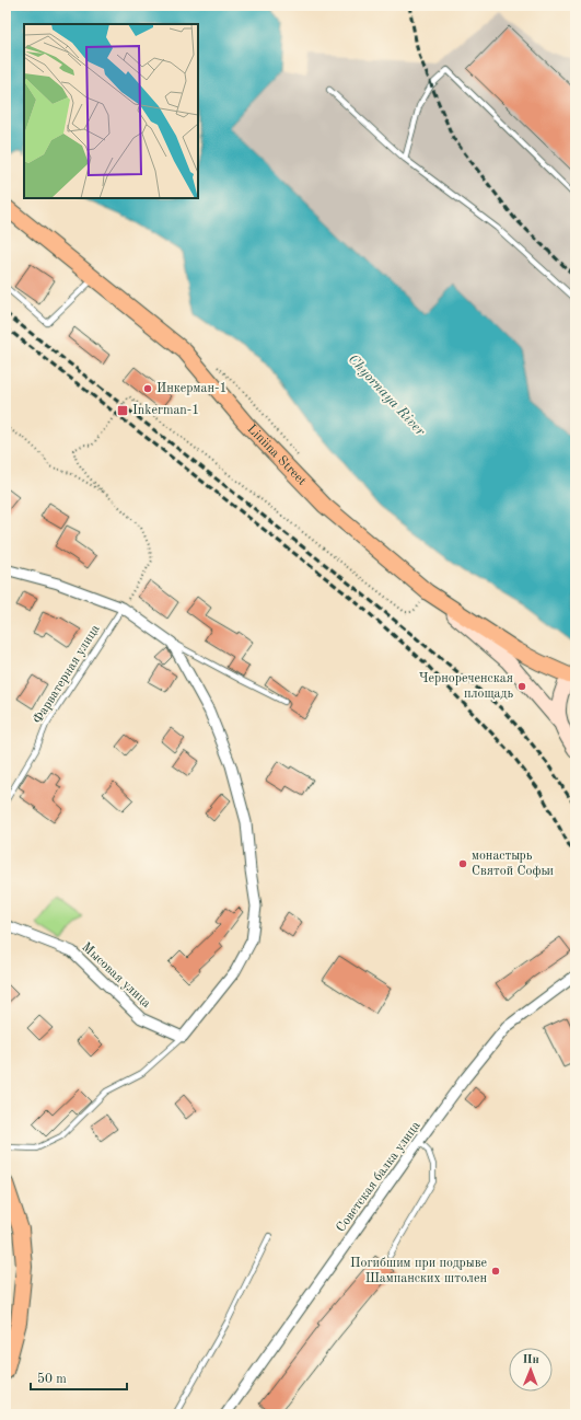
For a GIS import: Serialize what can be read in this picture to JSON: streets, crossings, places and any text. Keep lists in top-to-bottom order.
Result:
{
  "streets": {
    "main road": ["Liniina Street"],
    "street": ["Мысовая улица", "Советская балка улица"],
    "lane": ["Фарватерная улица"]
  },
  "water": ["Chyornaya River"],
  "places": {
    "other": [
      "Инкерман-1",
      "Чернореченская площадь",
      "монастырь Святой Софьи",
      "Погибшим при подрыве Шампанских штолен"
    ],
    "transit": ["Inkerman-1"]
  },
  "scale_bar": "50 m",
  "north": "top"
}
